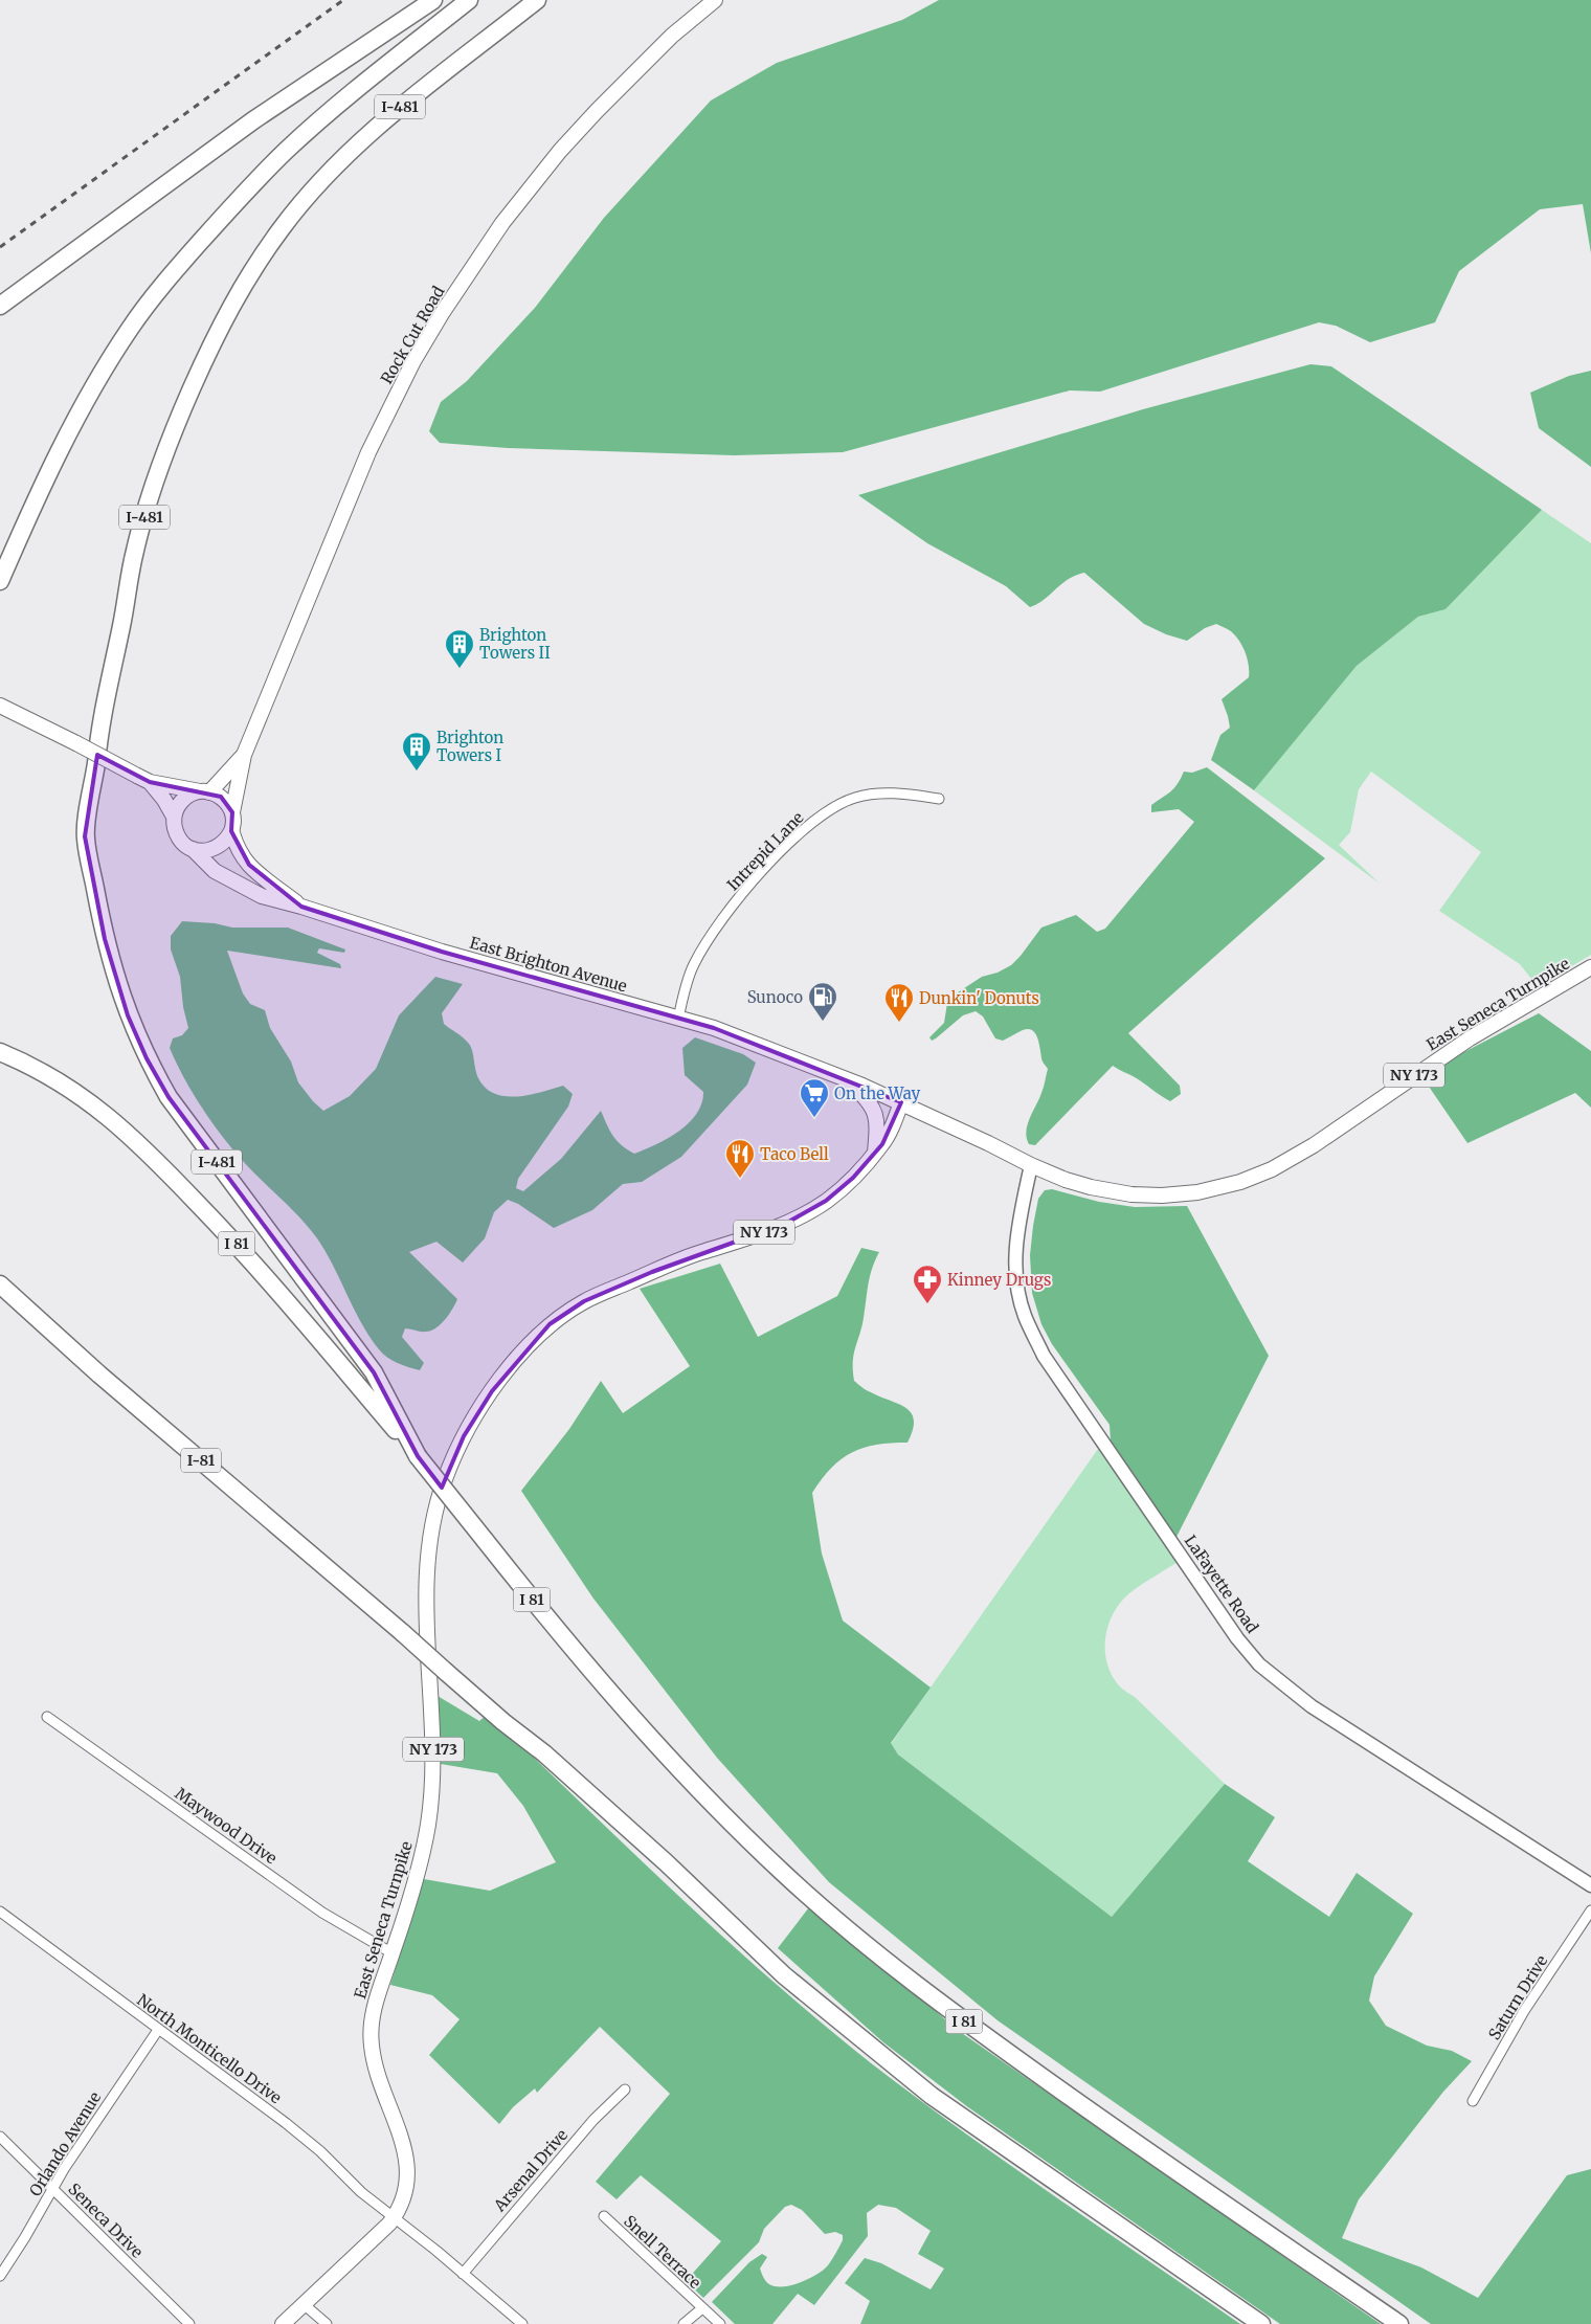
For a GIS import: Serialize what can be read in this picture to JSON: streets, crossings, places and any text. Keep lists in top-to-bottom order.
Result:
{
  "streets": {
    "highway": ["I-481", "I 81", "I-81"],
    "main road": [
      "Rock Cut Road",
      "East Brighton Avenue",
      "East Seneca Turnpike",
      "NY 173"
    ],
    "street": [
      "Intrepid Lane",
      "LaFayette Road",
      "Maywood Drive",
      "Saturn Drive",
      "North Monticello Drive",
      "Orlando Avenue",
      "Arsenal Drive",
      "Seneca Drive",
      "Snell Terrace"
    ]
  },
  "crossings": [
    ["I-481", "I 81"],
    ["Rock Cut Road", "East Brighton Avenue"],
    ["Intrepid Lane", "East Brighton Avenue"],
    ["East Brighton Avenue", "East Seneca Turnpike"],
    ["East Seneca Turnpike", "LaFayette Road"],
    ["East Seneca Turnpike", "Maywood Drive"],
    ["East Seneca Turnpike", "North Monticello Drive"],
    ["North Monticello Drive", "Orlando Avenue"],
    ["North Monticello Drive", "Arsenal Drive"],
    ["Orlando Avenue", "Seneca Drive"]
  ],
  "places": {
    "building": ["Brighton Towers II", "Brighton Towers I"],
    "fuel station": ["Sunoco"],
    "restaurant": ["Dunkin' Donuts", "Taco Bell"],
    "supermarket": ["On the Way"],
    "pharmacy": ["Kinney Drugs"]
  }
}
